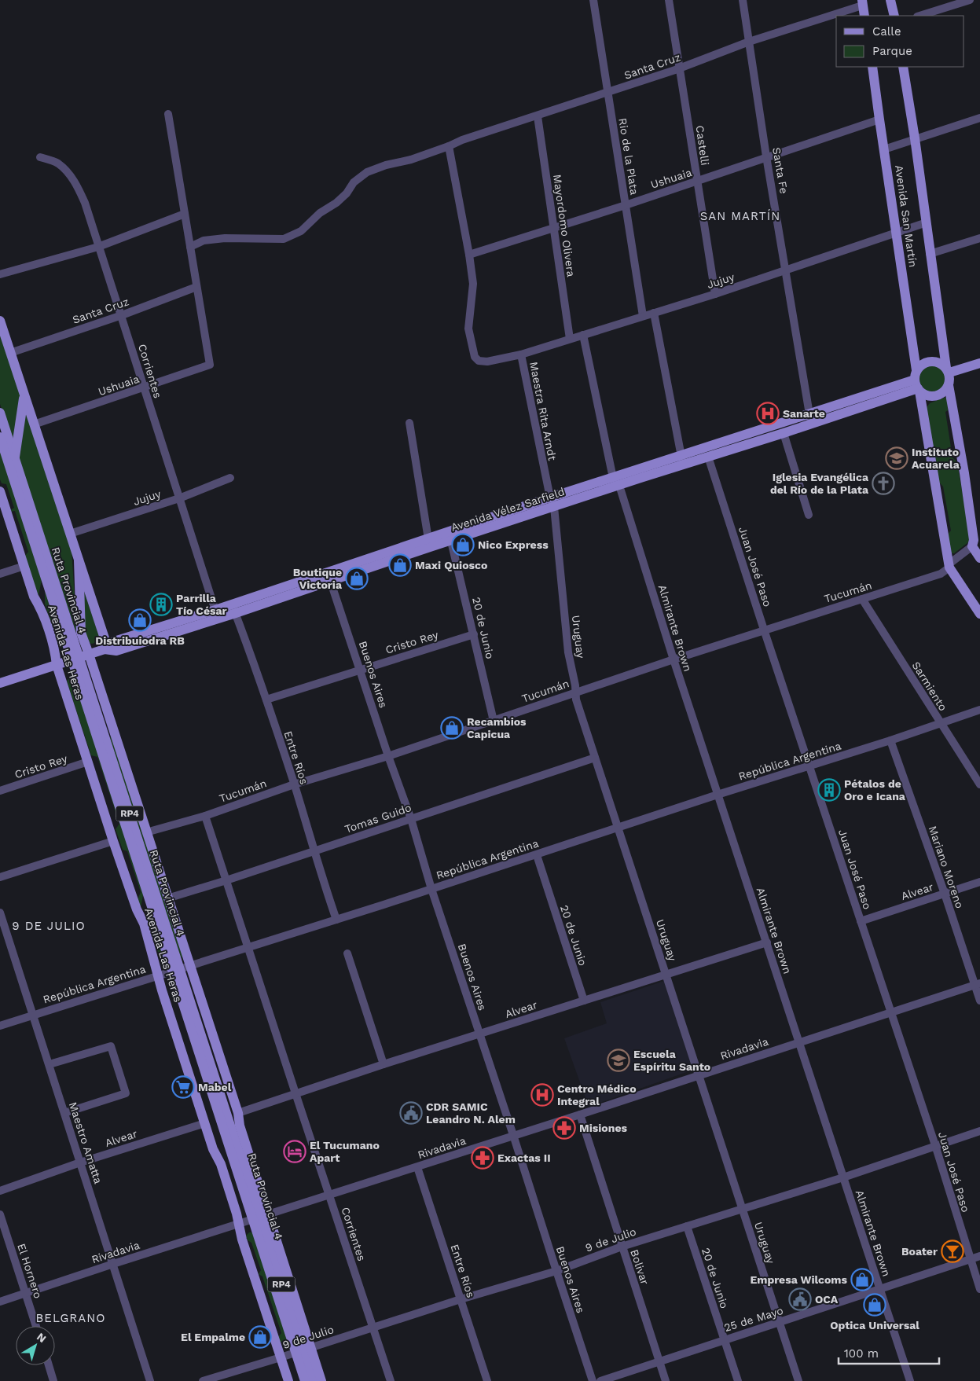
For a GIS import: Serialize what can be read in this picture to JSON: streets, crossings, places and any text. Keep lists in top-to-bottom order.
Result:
{
  "streets": {
    "main road": [
      "Avenida San Martín",
      "Avenida Vélez Sarfield",
      "Ruta Provincial 4",
      "Avenida Las Heras",
      "RP4"
    ],
    "street": [
      "Santa Cruz",
      "Castelli",
      "Rio de la Plata",
      "Santa Fe",
      "Ushuaia",
      "Mayordomo Olivera",
      "Jujuy",
      "Corrientes",
      "Maestra Rita Arndt",
      "Juan José Paso",
      "Tucumán",
      "20 de Junio",
      "Almirante Brown",
      "Uruguay",
      "Cristo Rey",
      "Buenos Aires",
      "Sarmiento",
      "Entre Ríos",
      "República Argentina",
      "Tomas Guido",
      "Mariano Moreno",
      "Alvear",
      "Rivadavia",
      "Maestro Amatta",
      "9 de Julio",
      "Bolivar",
      "El Hornero",
      "25 de Mayo"
    ]
  },
  "crossings": [
    ["Santa Cruz", "Castelli"],
    ["Santa Cruz", "Rio de la Plata"],
    ["Santa Cruz", "Santa Fe"],
    ["Santa Cruz", "Ushuaia"],
    ["Santa Cruz", "Mayordomo Olivera"],
    ["Santa Cruz", "Corrientes"],
    ["Santa Cruz", "Maestra Rita Arndt"],
    ["Castelli", "Ushuaia"],
    ["Castelli", "Jujuy"],
    ["Rio de la Plata", "Ushuaia"],
    ["Rio de la Plata", "Jujuy"],
    ["Santa Fe", "Ushuaia"],
    ["Santa Fe", "Jujuy"],
    ["Santa Fe", "Avenida Vélez Sarfield"],
    ["Ushuaia", "Avenida San Martín"],
    ["Ushuaia", "Mayordomo Olivera"],
    ["Ushuaia", "Corrientes"],
    ["Ushuaia", "Maestra Rita Arndt"],
    ["Avenida San Martín", "Jujuy"],
    ["Avenida San Martín", "Avenida Vélez Sarfield"],
    ["Avenida San Martín", "Tucumán"],
    ["Mayordomo Olivera", "Jujuy"],
    ["Jujuy", "Corrientes"],
    ["Jujuy", "Maestra Rita Arndt"],
    ["Corrientes", "Avenida Vélez Sarfield"],
    ["Corrientes", "Tucumán"],
    ["Corrientes", "República Argentina"],
    ["Corrientes", "Tomas Guido"],
    ["Corrientes", "Alvear"],
    ["Corrientes", "Rivadavia"],
    ["Corrientes", "9 de Julio"],
    ["Maestra Rita Arndt", "Avenida Vélez Sarfield"],
    ["Maestra Rita Arndt", "Uruguay"],
    ["Avenida Vélez Sarfield", "Juan José Paso"],
    ["Avenida Vélez Sarfield", "Ruta Provincial 4"],
    ["Avenida Vélez Sarfield", "20 de Junio"],
    ["Avenida Vélez Sarfield", "Almirante Brown"],
    ["Avenida Vélez Sarfield", "Uruguay"],
    ["Avenida Vélez Sarfield", "Avenida Las Heras"],
    ["Avenida Vélez Sarfield", "Buenos Aires"],
    ["Avenida Vélez Sarfield", "Entre Ríos"],
    ["Juan José Paso", "Tucumán"],
    ["Juan José Paso", "República Argentina"],
    ["Juan José Paso", "Alvear"],
    ["Juan José Paso", "Rivadavia"],
    ["Juan José Paso", "9 de Julio"],
    ["Juan José Paso", "25 de Mayo"],
    ["Ruta Provincial 4", "Avenida Las Heras"],
    ["Ruta Provincial 4", "República Argentina"],
    ["Ruta Provincial 4", "Rivadavia"],
    ["Ruta Provincial 4", "9 de Julio"],
    ["Tucumán", "20 de Junio"],
    ["Tucumán", "Almirante Brown"],
    ["Tucumán", "Uruguay"],
    ["Tucumán", "Avenida Las Heras"],
    ["Tucumán", "Buenos Aires"],
    ["Tucumán", "Sarmiento"],
    ["Tucumán", "Entre Ríos"],
    ["20 de Junio", "Cristo Rey"],
    ["20 de Junio", "República Argentina"],
    ["20 de Junio", "Alvear"],
    ["20 de Junio", "9 de Julio"],
    ["20 de Junio", "25 de Mayo"],
    ["Almirante Brown", "República Argentina"],
    ["Almirante Brown", "Alvear"],
    ["Almirante Brown", "Rivadavia"],
    ["Almirante Brown", "9 de Julio"],
    ["Almirante Brown", "25 de Mayo"],
    ["Uruguay", "República Argentina"],
    ["Uruguay", "Tomas Guido"],
    ["Uruguay", "Alvear"],
    ["Uruguay", "Rivadavia"],
    ["Uruguay", "9 de Julio"],
    ["Uruguay", "25 de Mayo"],
    ["Cristo Rey", "Avenida Las Heras"],
    ["Cristo Rey", "Buenos Aires"],
    ["Cristo Rey", "Entre Ríos"],
    ["Avenida Las Heras", "República Argentina"],
    ["Avenida Las Heras", "Tomas Guido"],
    ["Avenida Las Heras", "Alvear"],
    ["Avenida Las Heras", "Rivadavia"],
    ["Avenida Las Heras", "9 de Julio"],
    ["Buenos Aires", "República Argentina"],
    ["Buenos Aires", "Tomas Guido"],
    ["Buenos Aires", "Alvear"],
    ["Buenos Aires", "Rivadavia"],
    ["Buenos Aires", "9 de Julio"],
    ["Sarmiento", "República Argentina"],
    ["Entre Ríos", "República Argentina"],
    ["Entre Ríos", "Tomas Guido"],
    ["Entre Ríos", "Rivadavia"],
    ["Entre Ríos", "9 de Julio"],
    ["República Argentina", "Mariano Moreno"],
    ["República Argentina", "Maestro Amatta"],
    ["Mariano Moreno", "Alvear"],
    ["Mariano Moreno", "Rivadavia"],
    ["Alvear", "Maestro Amatta"],
    ["Rivadavia", "Maestro Amatta"],
    ["Rivadavia", "Bolivar"],
    ["Rivadavia", "El Hornero"],
    ["9 de Julio", "Bolivar"],
    ["Bolivar", "25 de Mayo"]
  ],
  "districts": ["SAN MARTÍN", "9 DE JULIO", "BELGRANO"],
  "places": {
    "hospital": ["Sanarte", "Centro Médico Integral"],
    "school or university": ["Instituto Acuarela", "Escuela Espíritu Santo"],
    "church": ["Iglesia Evangélica del Río de la Plata"],
    "shop": [
      "Nico Express",
      "Maxi Quiosco",
      "Boutique Victoria",
      "Distribuiodra RB",
      "Recambios Capicua",
      "Empresa Wilcoms",
      "Optica Universal",
      "El Empalme"
    ],
    "building": ["Parrilla Tío César", "Pétalos de Oro e Icana"],
    "supermarket": ["Mabel"],
    "public building": ["CDR SAMIC Leandro N. Alem", "OCA"],
    "pharmacy": ["Misiones", "Exactas II"],
    "hotel": ["El Tucumano Apart"],
    "bar": ["Boater"]
  },
  "legend": ["Calle", "Parque"],
  "scale_bar": "100 m",
  "north": "top right"
}
